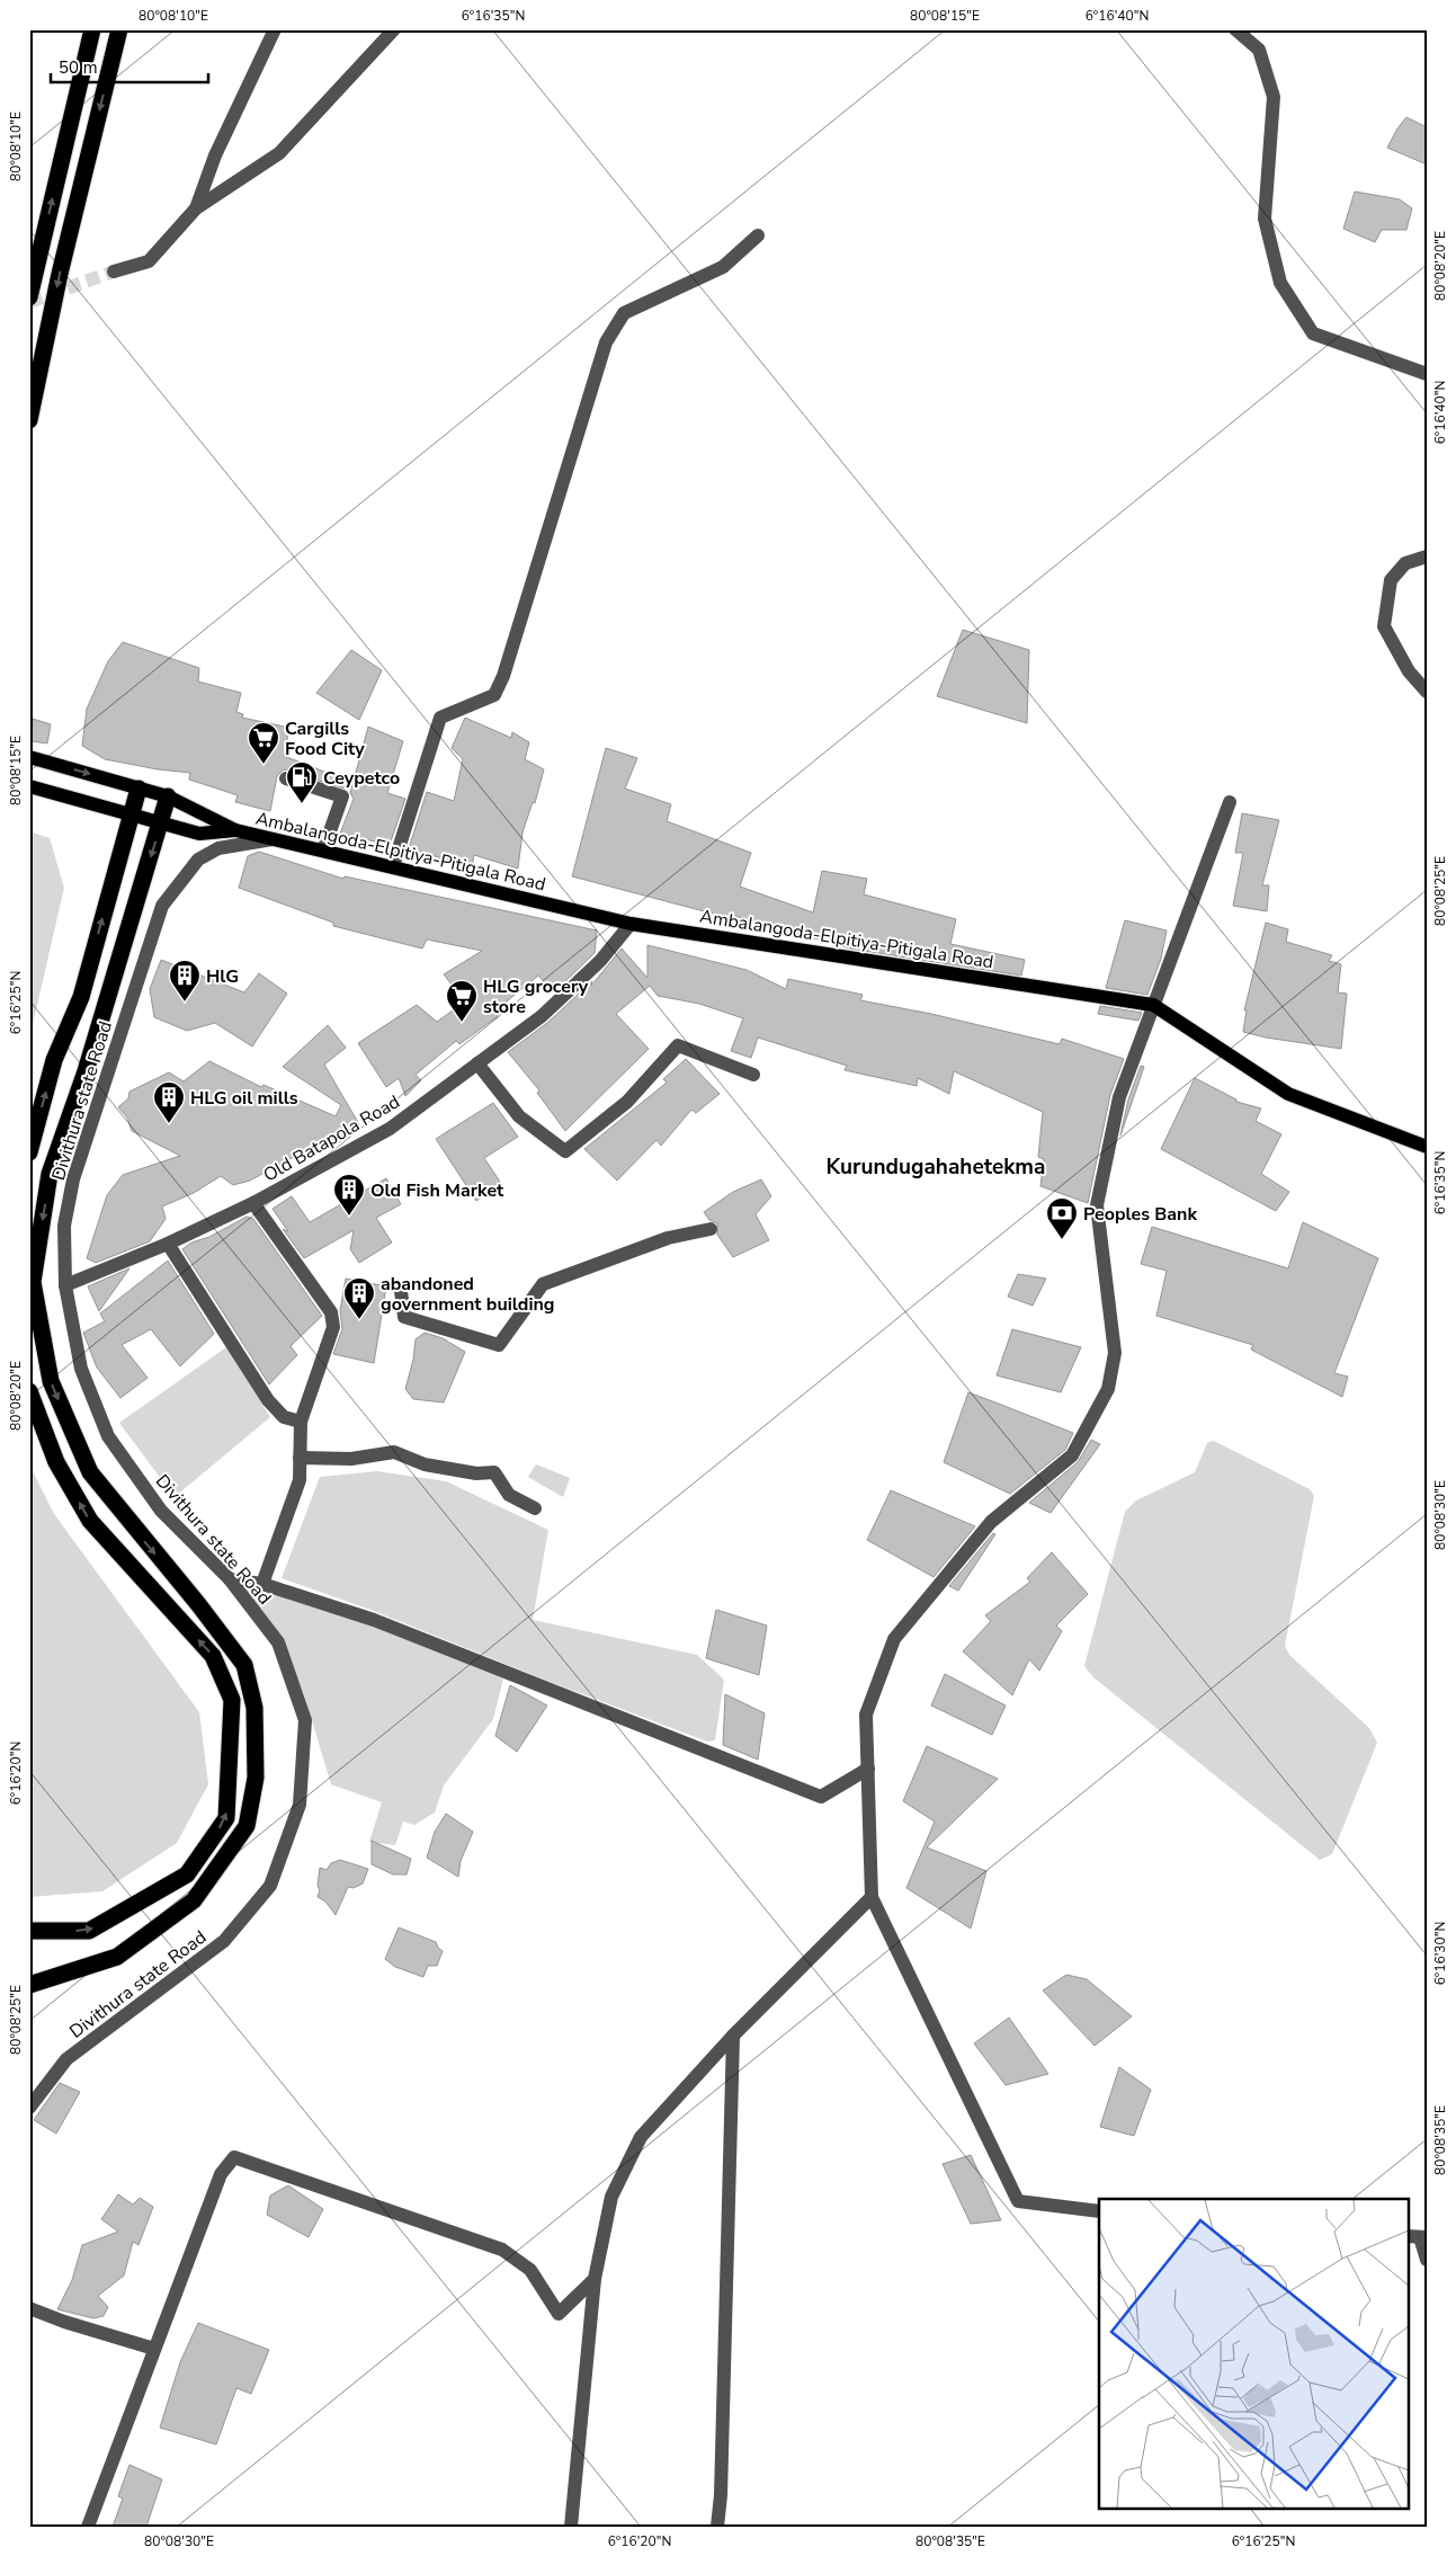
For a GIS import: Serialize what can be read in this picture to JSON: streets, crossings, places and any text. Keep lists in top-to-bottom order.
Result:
{
  "streets": {
    "main road": ["Ambalangoda-Elpitiya-Pitigala Road"],
    "street": ["Divithura state Road", "Old Batapola Road"]
  },
  "crossings": [
    ["Ambalangoda-Elpitiya-Pitigala Road", "Divithura state Road"],
    ["Ambalangoda-Elpitiya-Pitigala Road", "Old Batapola Road"],
    ["Divithura state Road", "Old Batapola Road"]
  ],
  "districts": ["Kurundugahahetekma"],
  "places": {
    "supermarket": ["Cargills Food City", "HLG grocery store"],
    "fuel station": ["Ceypetco"],
    "building": [
      "HlG",
      "HLG oil mills",
      "Old Fish Market",
      "abandoned government building"
    ],
    "bank": ["Peoples Bank"]
  },
  "scale_bar": "50 m",
  "coordinates": [
    "80°08'10\"E",
    "6°16'35\"N",
    "80°08'15\"E",
    "6°16'40\"N",
    "80°08'20\"E",
    "80°08'25\"E",
    "6°16'25\"N",
    "80°08'30\"E",
    "6°16'20\"N",
    "6°16'30\"N",
    "80°08'35\"E"
  ]
}
